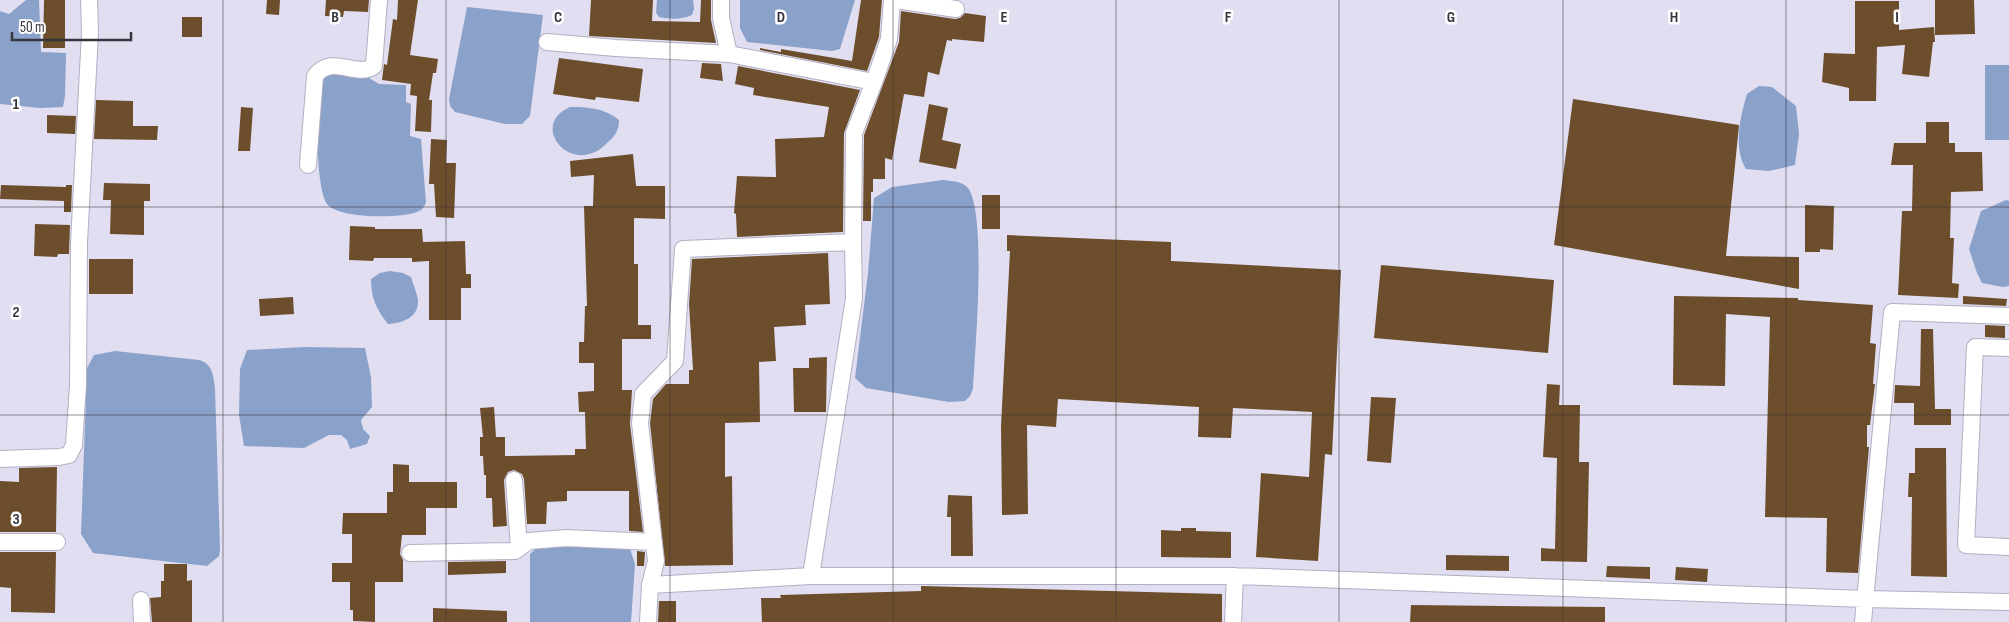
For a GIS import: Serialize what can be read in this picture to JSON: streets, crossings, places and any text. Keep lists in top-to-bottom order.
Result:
{
  "scale_bar": "50 m",
  "grid": {
    "columns": [
      "B",
      "C",
      "D",
      "E",
      "F",
      "G",
      "H",
      "I"
    ],
    "rows": ["1", "2", "3"]
  }
}
